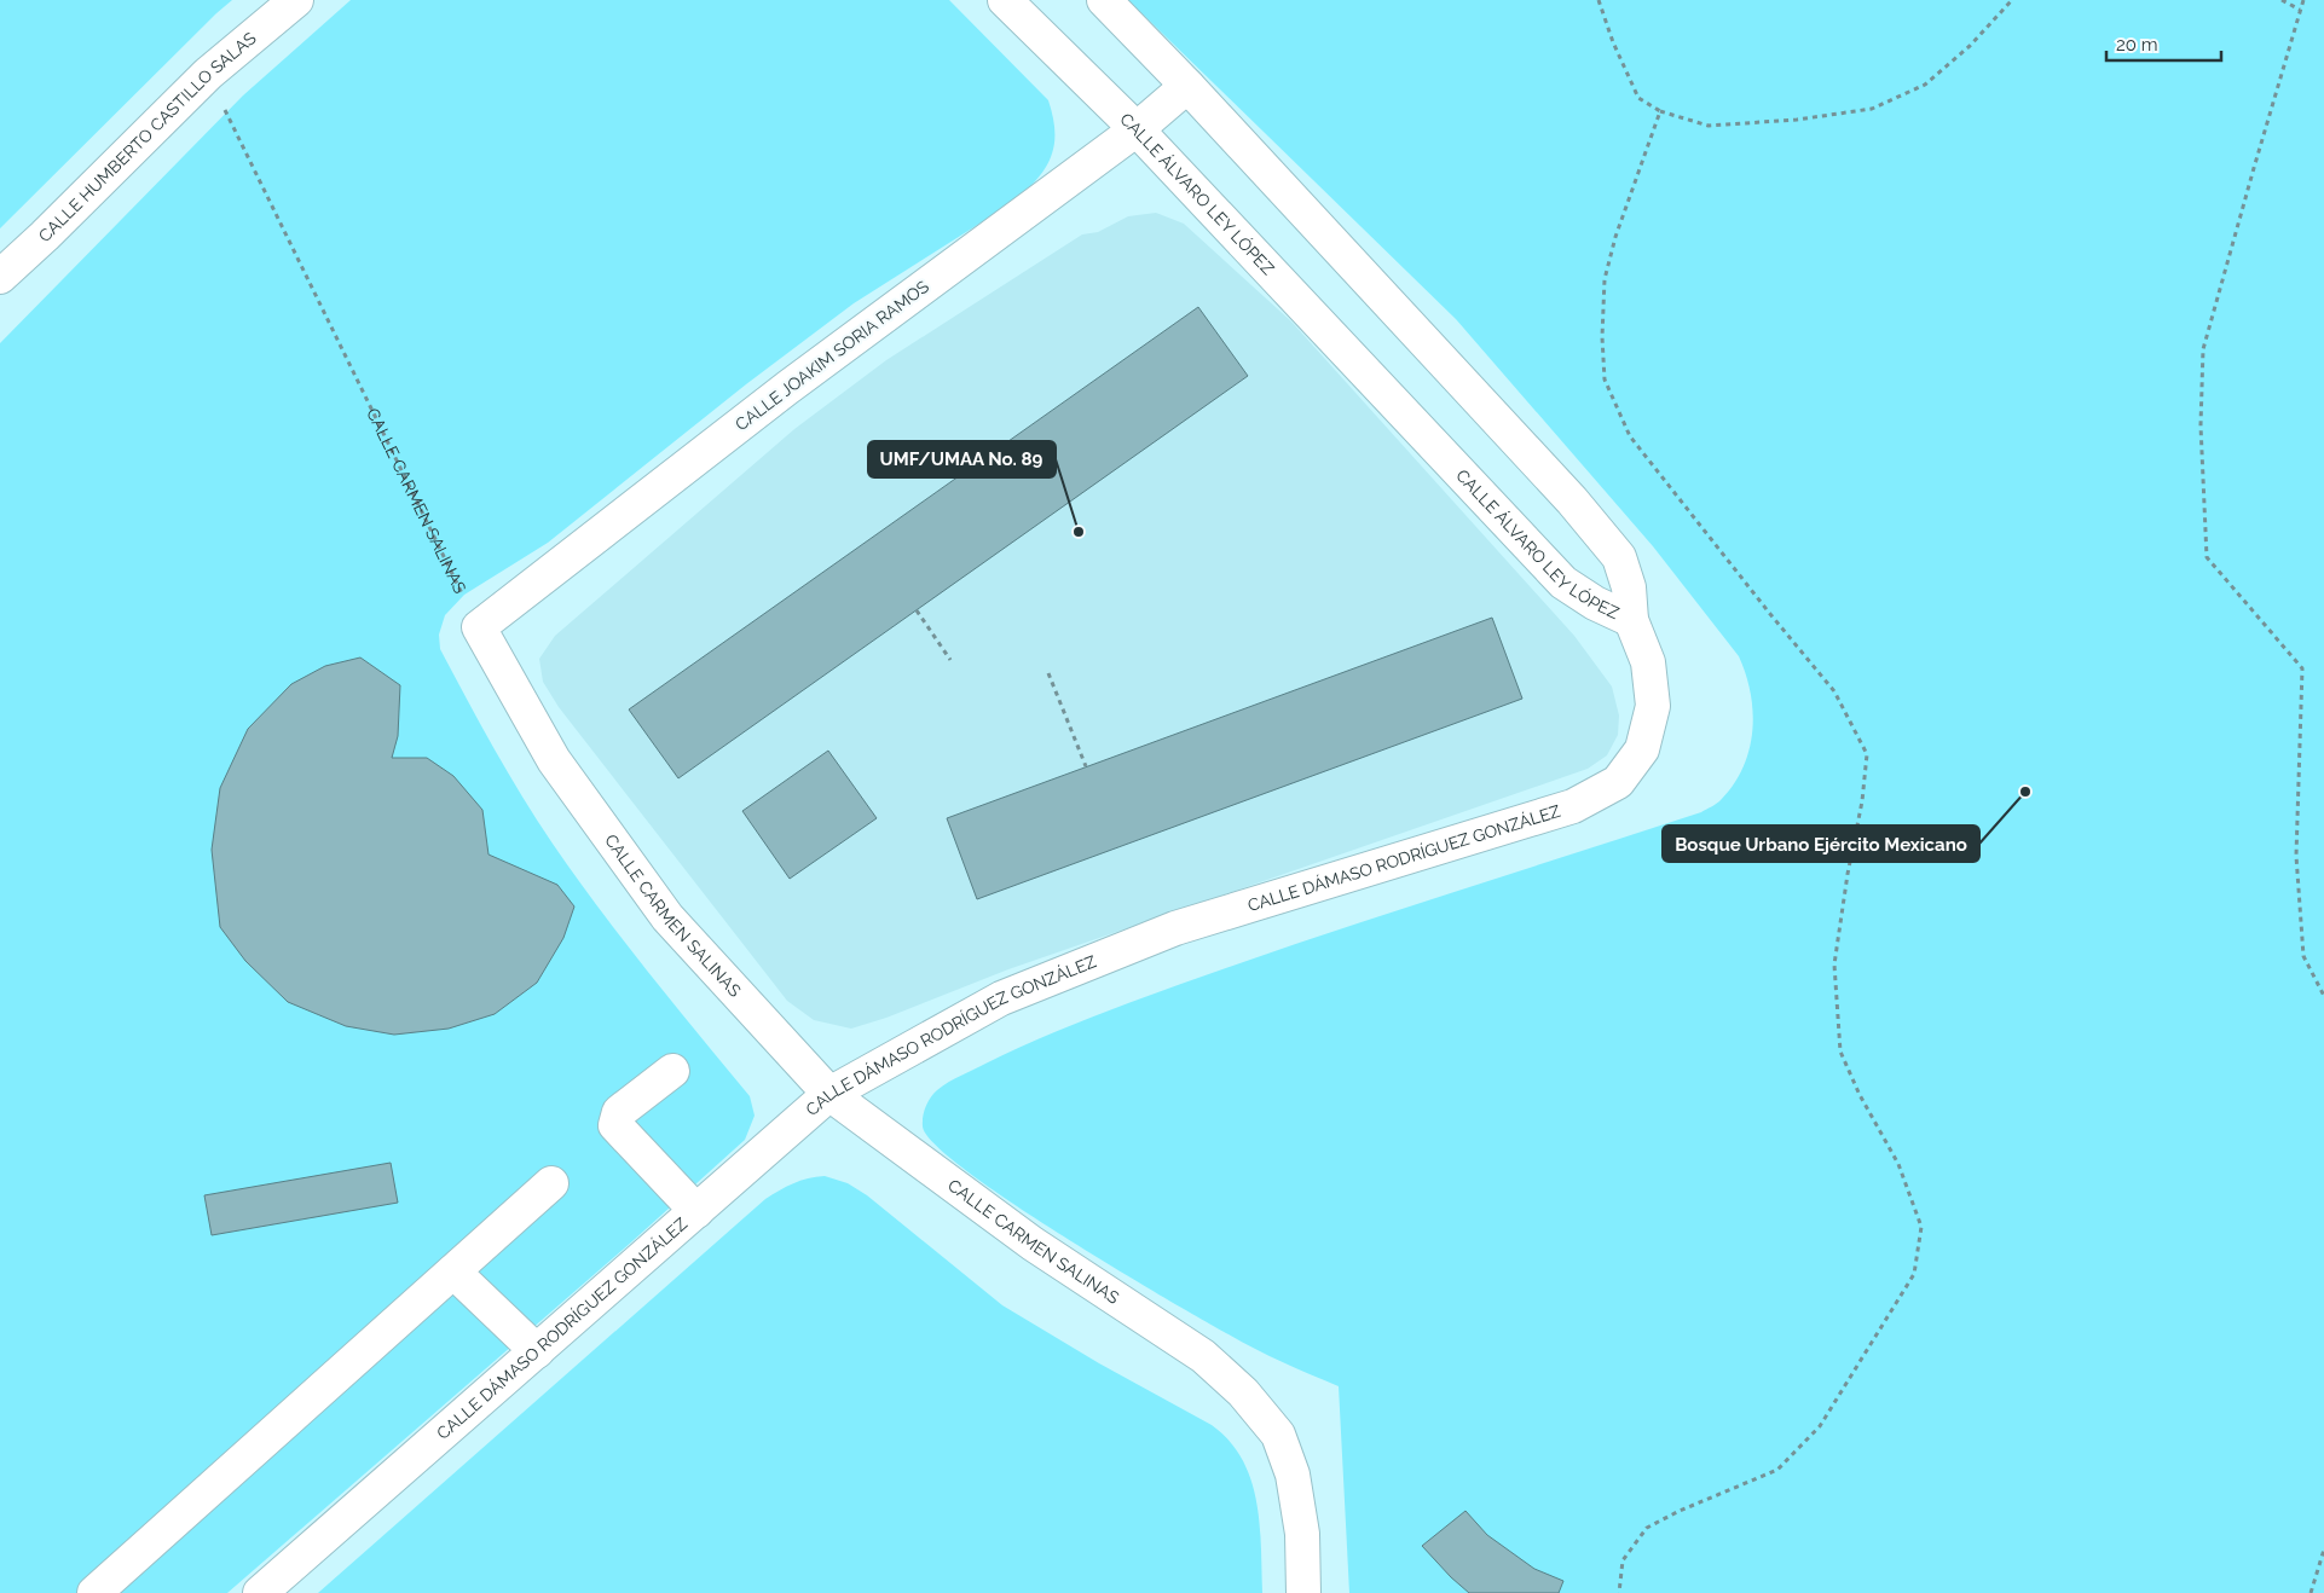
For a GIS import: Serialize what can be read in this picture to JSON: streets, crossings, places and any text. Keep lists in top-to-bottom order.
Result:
{
  "streets": {
    "street": [
      "CALLE HUMBERTO CASTILLO SALAS",
      "CALLE ÁLVARO LEY LÓPEZ",
      "CALLE JOAKIM SORIA RAMOS",
      "CALLE CARMEN SALINAS",
      "CALLE DÁMASO RODRÍGUEZ GONZÁLEZ"
    ]
  },
  "crossings": [
    ["CALLE HUMBERTO CASTILLO SALAS", "CALLE CARMEN SALINAS"],
    ["CALLE ÁLVARO LEY LÓPEZ", "CALLE JOAKIM SORIA RAMOS"],
    ["CALLE ÁLVARO LEY LÓPEZ", "CALLE DÁMASO RODRÍGUEZ GONZÁLEZ"],
    ["CALLE JOAKIM SORIA RAMOS", "CALLE CARMEN SALINAS"],
    ["CALLE CARMEN SALINAS", "CALLE DÁMASO RODRÍGUEZ GONZÁLEZ"]
  ],
  "places": ["UMF/UMAA No. 89", "Bosque Urbano Ejército Mexicano"],
  "scale_bar": "20 m"
}
